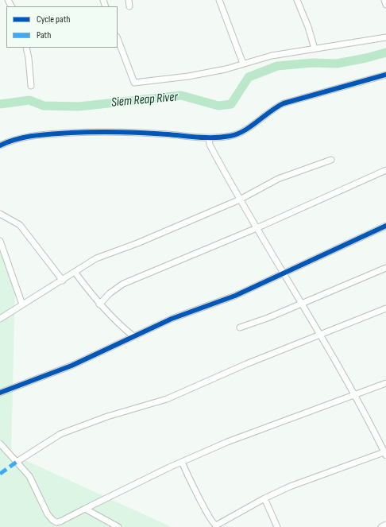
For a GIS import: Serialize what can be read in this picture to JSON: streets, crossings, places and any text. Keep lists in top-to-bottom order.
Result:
{
  "water": ["Siem Reap River"],
  "legend": ["Cycle path", "Path"]
}
